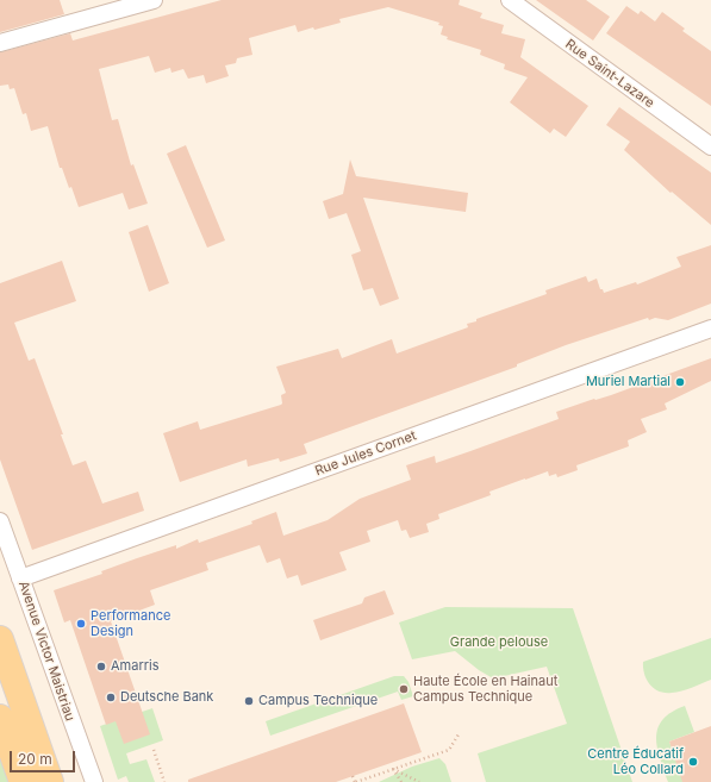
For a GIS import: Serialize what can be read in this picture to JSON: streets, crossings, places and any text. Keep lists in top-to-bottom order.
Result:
{
  "streets": {
    "street": ["Rue Saint-Lazare", "Rue Jules Cornet", "Avenue Victor Maistriau"]
  },
  "crossings": [
    ["Rue Jules Cornet", "Avenue Victor Maistriau"]
  ],
  "parks": ["Grande pelouse"],
  "places": [
    "Muriel Martial",
    "Performance Design",
    "Amarris",
    "Haute École en Hainaut Campus Technique",
    "Deutsche Bank",
    "Campus Technique",
    "Centre Éducatif Léo Collard"
  ],
  "scale_bar": "20 m"
}
